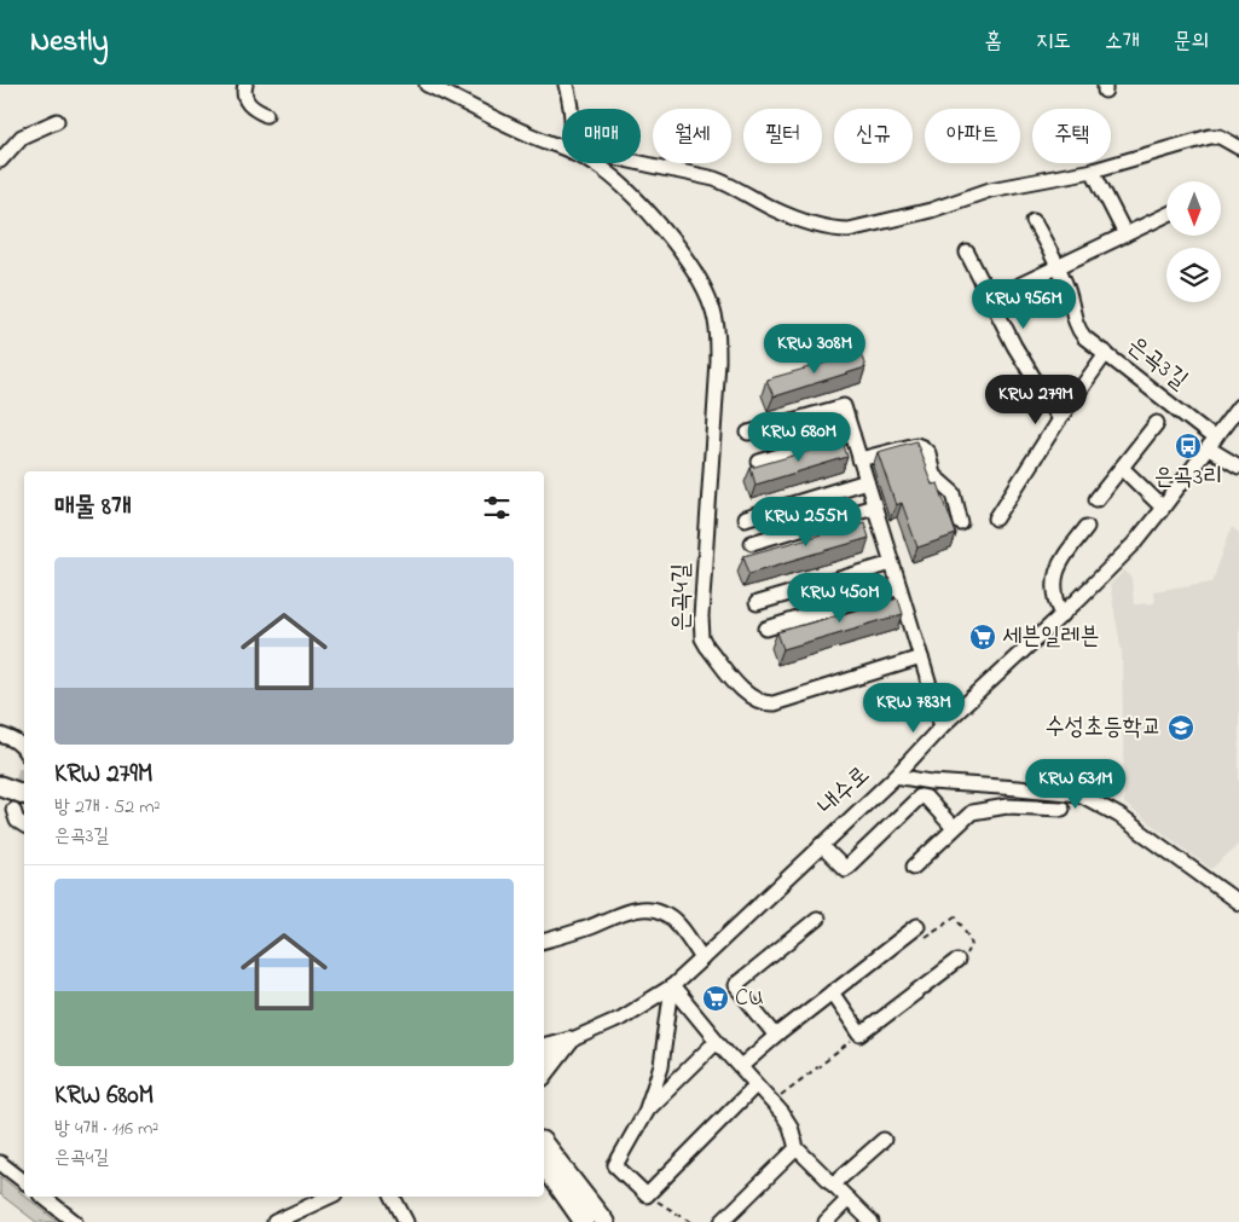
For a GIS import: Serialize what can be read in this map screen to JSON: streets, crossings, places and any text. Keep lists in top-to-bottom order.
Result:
{
  "streets": {
    "street": ["은곡3길", "은곡4길", "내수로"]
  },
  "crossings": [
    ["은곡3길", "내수로"]
  ],
  "places": {
    "bus stop": ["은곡3리"],
    "supermarket": ["세븐일레븐", "CU"],
    "school or university": ["수성초등학교"]
  },
  "north": "bottom",
  "page": {
    "header": "Nestly",
    "nav": [
      "홈",
      "지도",
      "소개",
      "문의"
    ],
    "chip": [
      "매매",
      "월세",
      "필터",
      "신규",
      "아파트",
      "주택"
    ],
    "price": [
      "KRW 956M",
      "KRW 308M",
      "KRW 279M",
      "KRW 680M",
      "KRW 255M",
      "KRW 450M",
      "KRW 783M",
      "KRW 631M"
    ],
    "heading": "매물 8개",
    "list": [
      {
        "name": "KRW 279M",
        "note": "방 2개 · 52 m² · 은곡3길"
      },
      {
        "name": "KRW 680M",
        "note": "방 4개 · 116 m² · 은곡4길"
      }
    ]
  }
}
